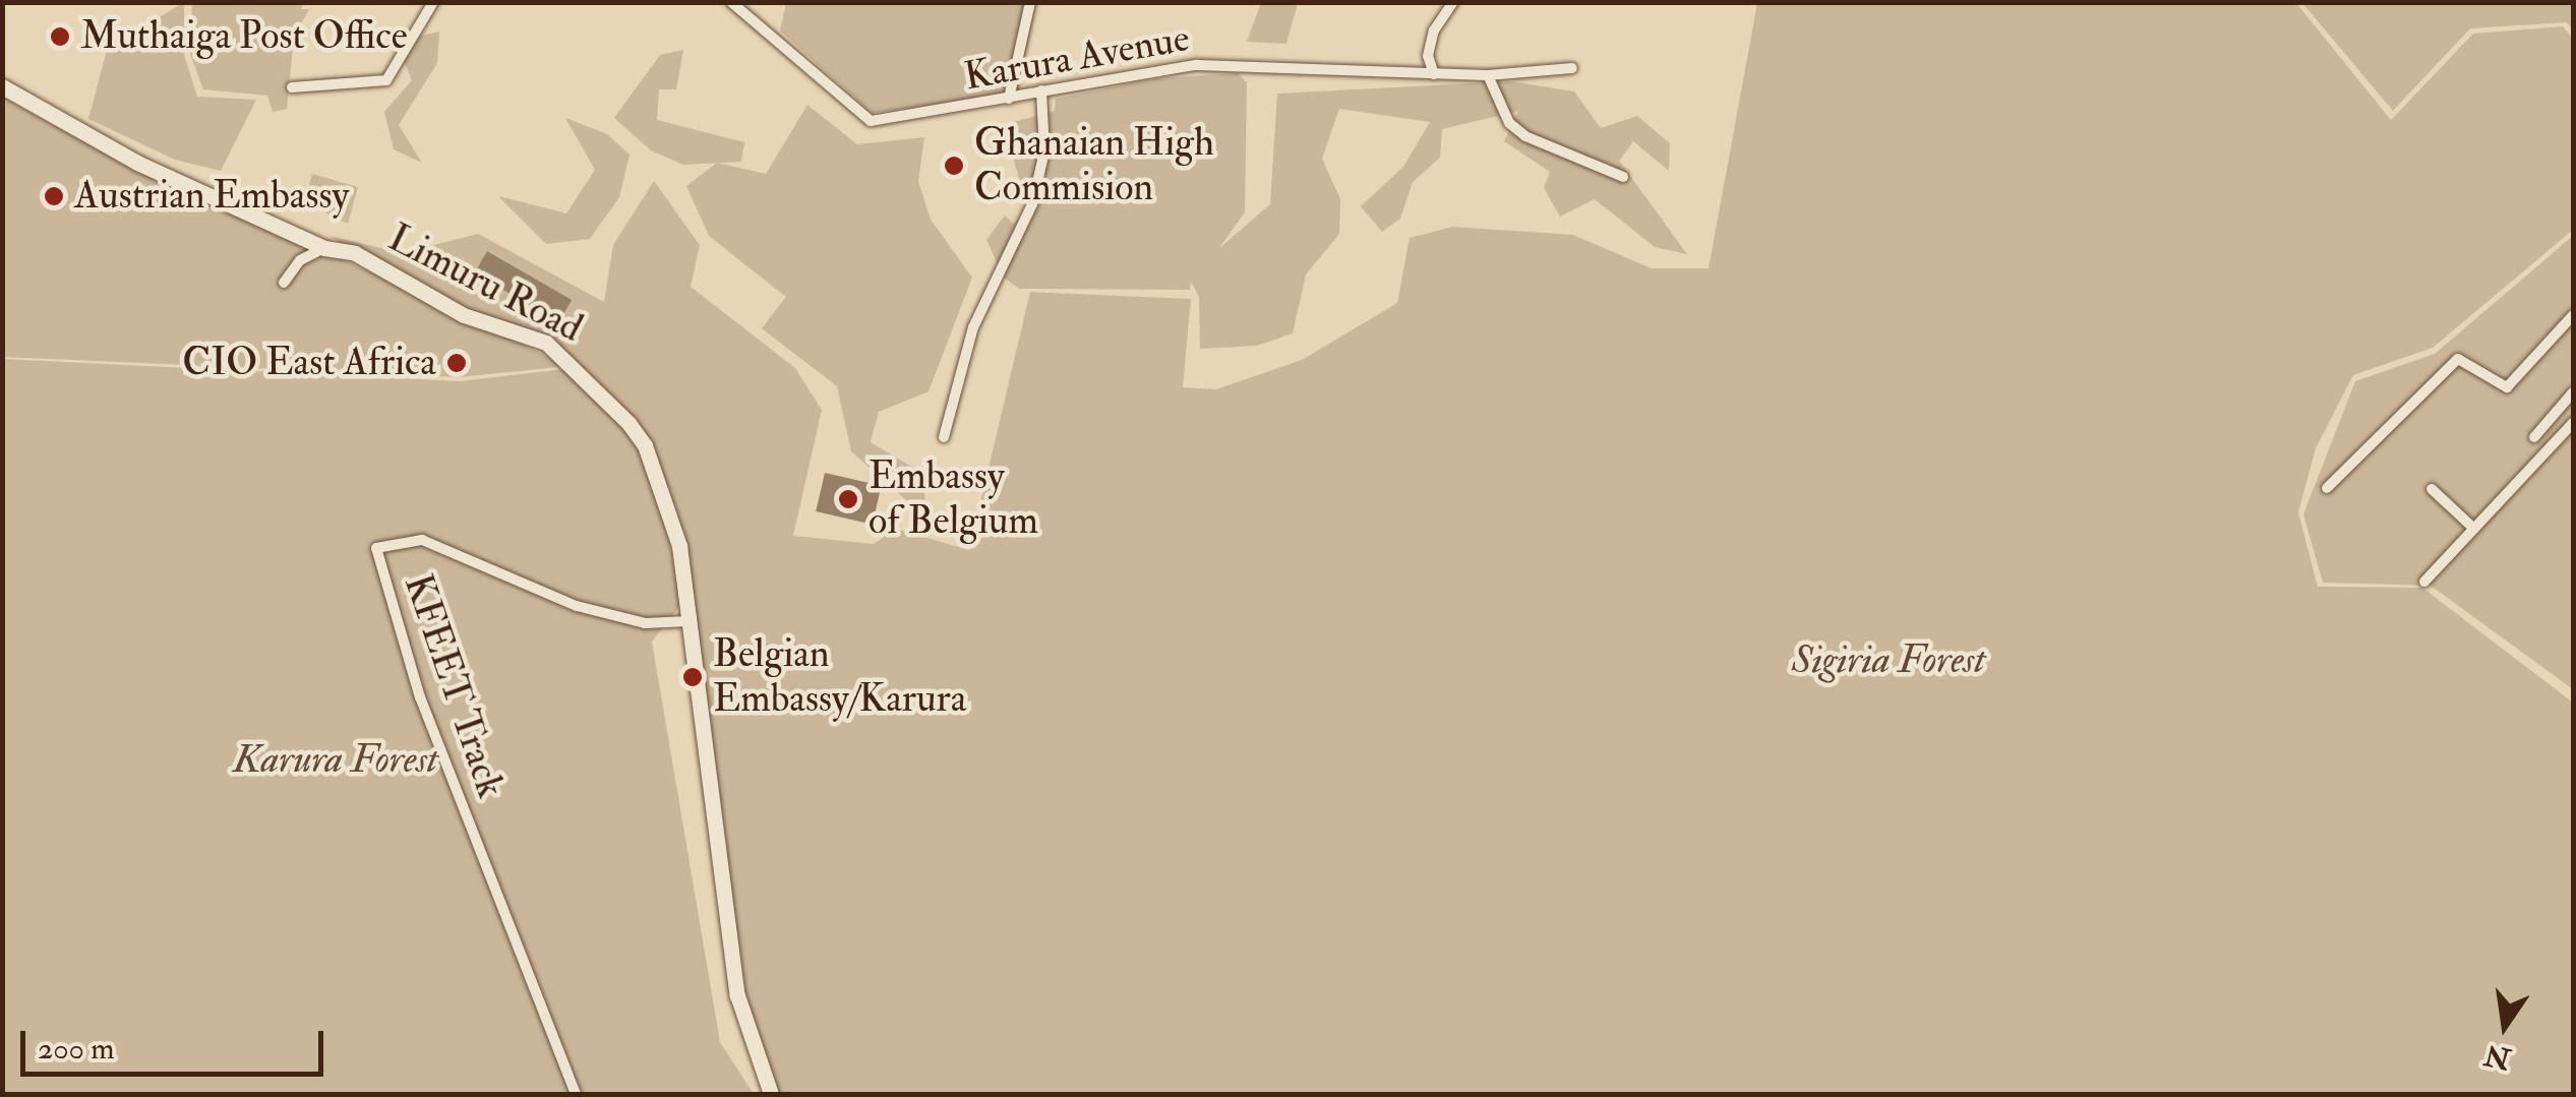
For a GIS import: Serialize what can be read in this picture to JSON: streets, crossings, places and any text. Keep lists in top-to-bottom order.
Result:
{
  "streets": {
    "main road": ["Limuru Road"],
    "street": ["Karura Avenue", "KFEET Track"]
  },
  "crossings": [
    ["Limuru Road", "KFEET Track"]
  ],
  "parks": ["Sigiria Forest", "Karura Forest"],
  "places": [
    "Muthaiga Post Office",
    "Ghanaian High Commision",
    "Austrian Embassy",
    "CIO East Africa",
    "Embassy of Belgium",
    "Belgian Embassy/Karura"
  ],
  "scale_bar": "200 m",
  "north": "bottom"
}
